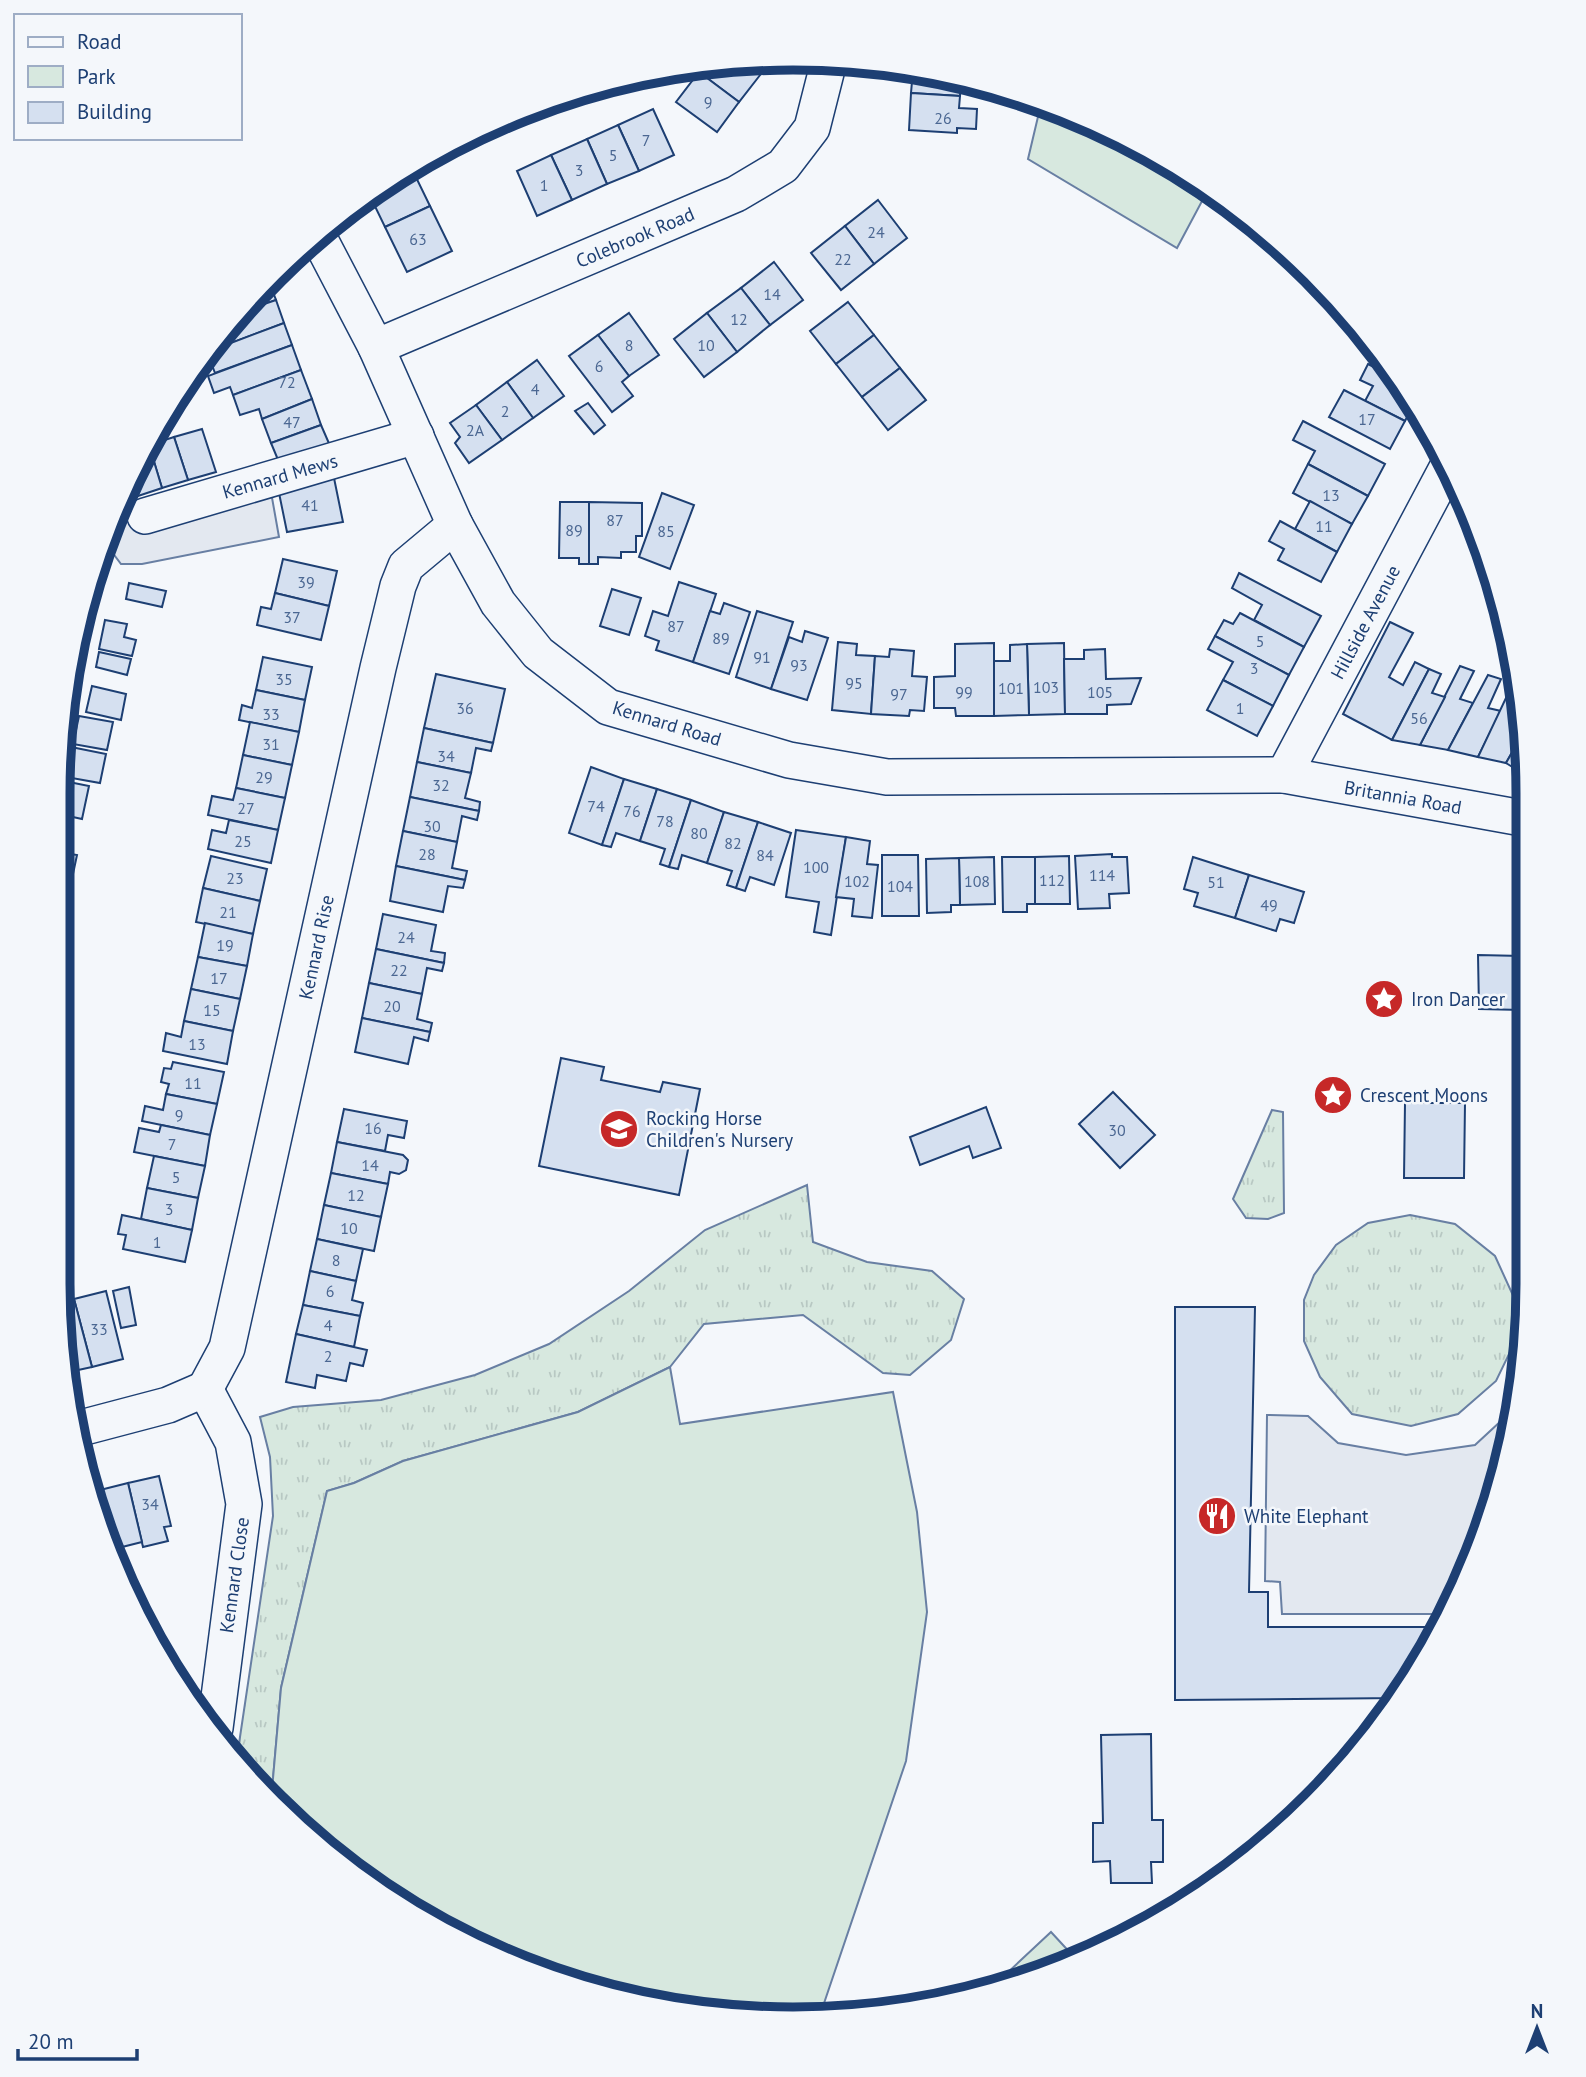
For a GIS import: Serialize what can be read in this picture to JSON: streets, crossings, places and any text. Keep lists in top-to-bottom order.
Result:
{
  "streets": {
    "street": [
      "Colebrook Road",
      "Kennard Mews",
      "Hillside Avenue",
      "Kennard Road",
      "Britannia Road",
      "Kennard Rise",
      "Kennard Close"
    ]
  },
  "crossings": [
    ["Colebrook Road", "Kennard Road"],
    ["Kennard Mews", "Kennard Road"],
    ["Hillside Avenue", "Kennard Road"],
    ["Hillside Avenue", "Britannia Road"],
    ["Kennard Road", "Britannia Road"],
    ["Kennard Road", "Kennard Rise"],
    ["Kennard Rise", "Kennard Close"]
  ],
  "places": {
    "place": ["Iron Dancer", "Crescent Moons"],
    "school or university": ["Rocking Horse Children's Nursery"],
    "restaurant": ["White Elephant"]
  },
  "house_numbers": [
    "9",
    "26",
    "7",
    "5",
    "3",
    "1",
    "24",
    "63",
    "22",
    "14",
    "12",
    "8",
    "10",
    "6",
    "72",
    "4",
    "2",
    "17",
    "47",
    "2A",
    "13",
    "41",
    "87",
    "11",
    "89",
    "85",
    "39",
    "37",
    "87",
    "89",
    "5",
    "91",
    "93",
    "3",
    "35",
    "95",
    "103",
    "101",
    "99",
    "105",
    "97",
    "36",
    "1",
    "33",
    "56",
    "31",
    "34",
    "29",
    "32",
    "74",
    "27",
    "76",
    "78",
    "30",
    "80",
    "25",
    "82",
    "28",
    "84",
    "100",
    "114",
    "23",
    "112",
    "102",
    "108",
    "51",
    "104",
    "49",
    "21",
    "24",
    "19",
    "22",
    "17",
    "20",
    "15",
    "13",
    "11",
    "9",
    "16",
    "30",
    "7",
    "14",
    "5",
    "12",
    "3",
    "10",
    "1",
    "8",
    "6",
    "4",
    "33",
    "2",
    "34"
  ],
  "legend": ["Road", "Park", "Building"],
  "scale_bar": "20 m",
  "north": "top"
}
